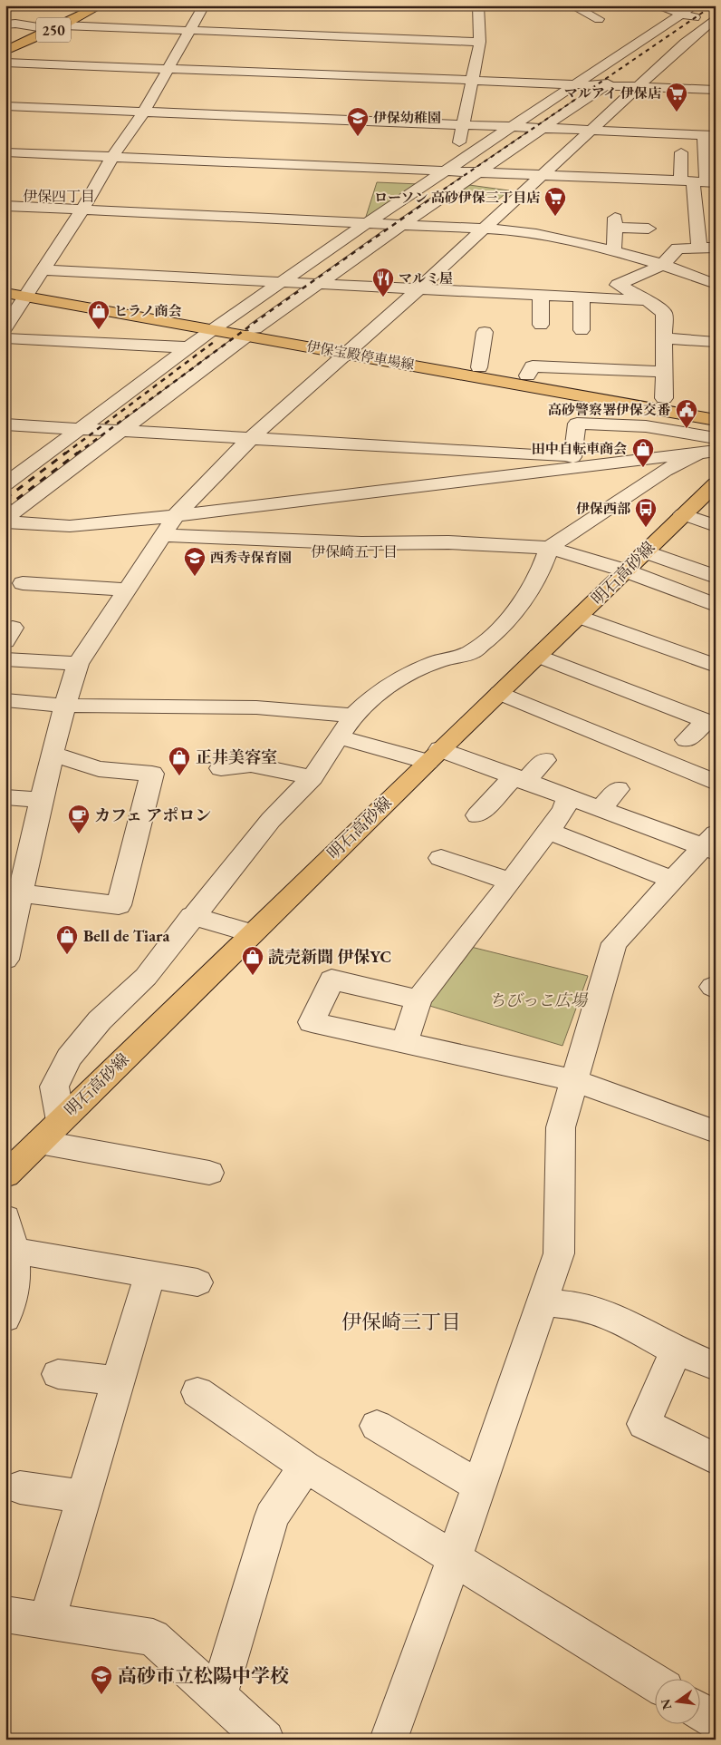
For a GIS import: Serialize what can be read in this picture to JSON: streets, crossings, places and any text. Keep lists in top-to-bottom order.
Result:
{
  "streets": {
    "main road": ["250", "伊保宝殿停車場線", "明石高砂線"]
  },
  "districts": ["伊保四丁目", "伊保崎五丁目", "伊保崎三丁目"],
  "parks": ["ちびっこ広場"],
  "places": {
    "supermarket": ["マルアイ 伊保店", "ローソン 高砂伊保三丁目店"],
    "school or university": ["伊保幼稚園", "西秀寺保育園", "高砂市立松陽中学校"],
    "restaurant": ["マルミ屋"],
    "shop": [
      "ヒラノ商会",
      "田中自転車商会",
      "正井美容室",
      "Bell de Tiara",
      "読売新聞 伊保YC"
    ],
    "public building": ["高砂警察署伊保交番"],
    "bus stop": ["伊保西部"],
    "cafe": ["カフェ アポロン"]
  },
  "north": "left"
}
